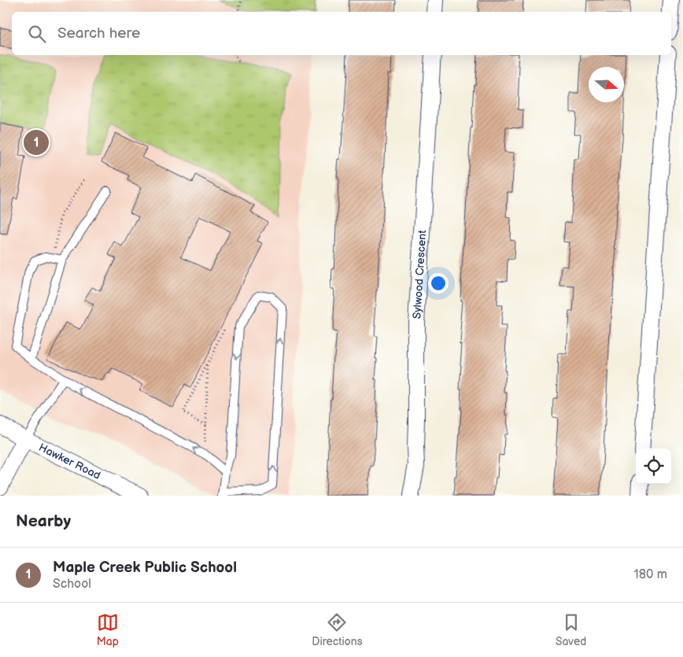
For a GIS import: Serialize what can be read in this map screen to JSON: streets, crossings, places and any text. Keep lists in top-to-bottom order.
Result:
{
  "streets": {
    "street": ["Sylwood Crescent", "Hawker Road"]
  },
  "north": "right",
  "page": {
    "search": "Search here",
    "pins": "1",
    "heading": "Nearby",
    "list": [
      {
        "mark": "1",
        "name": "Maple Creek Public School",
        "note": "School",
        "value": "180 m"
      }
    ],
    "nav": ["Map", "Directions", "Saved"]
  }
}
